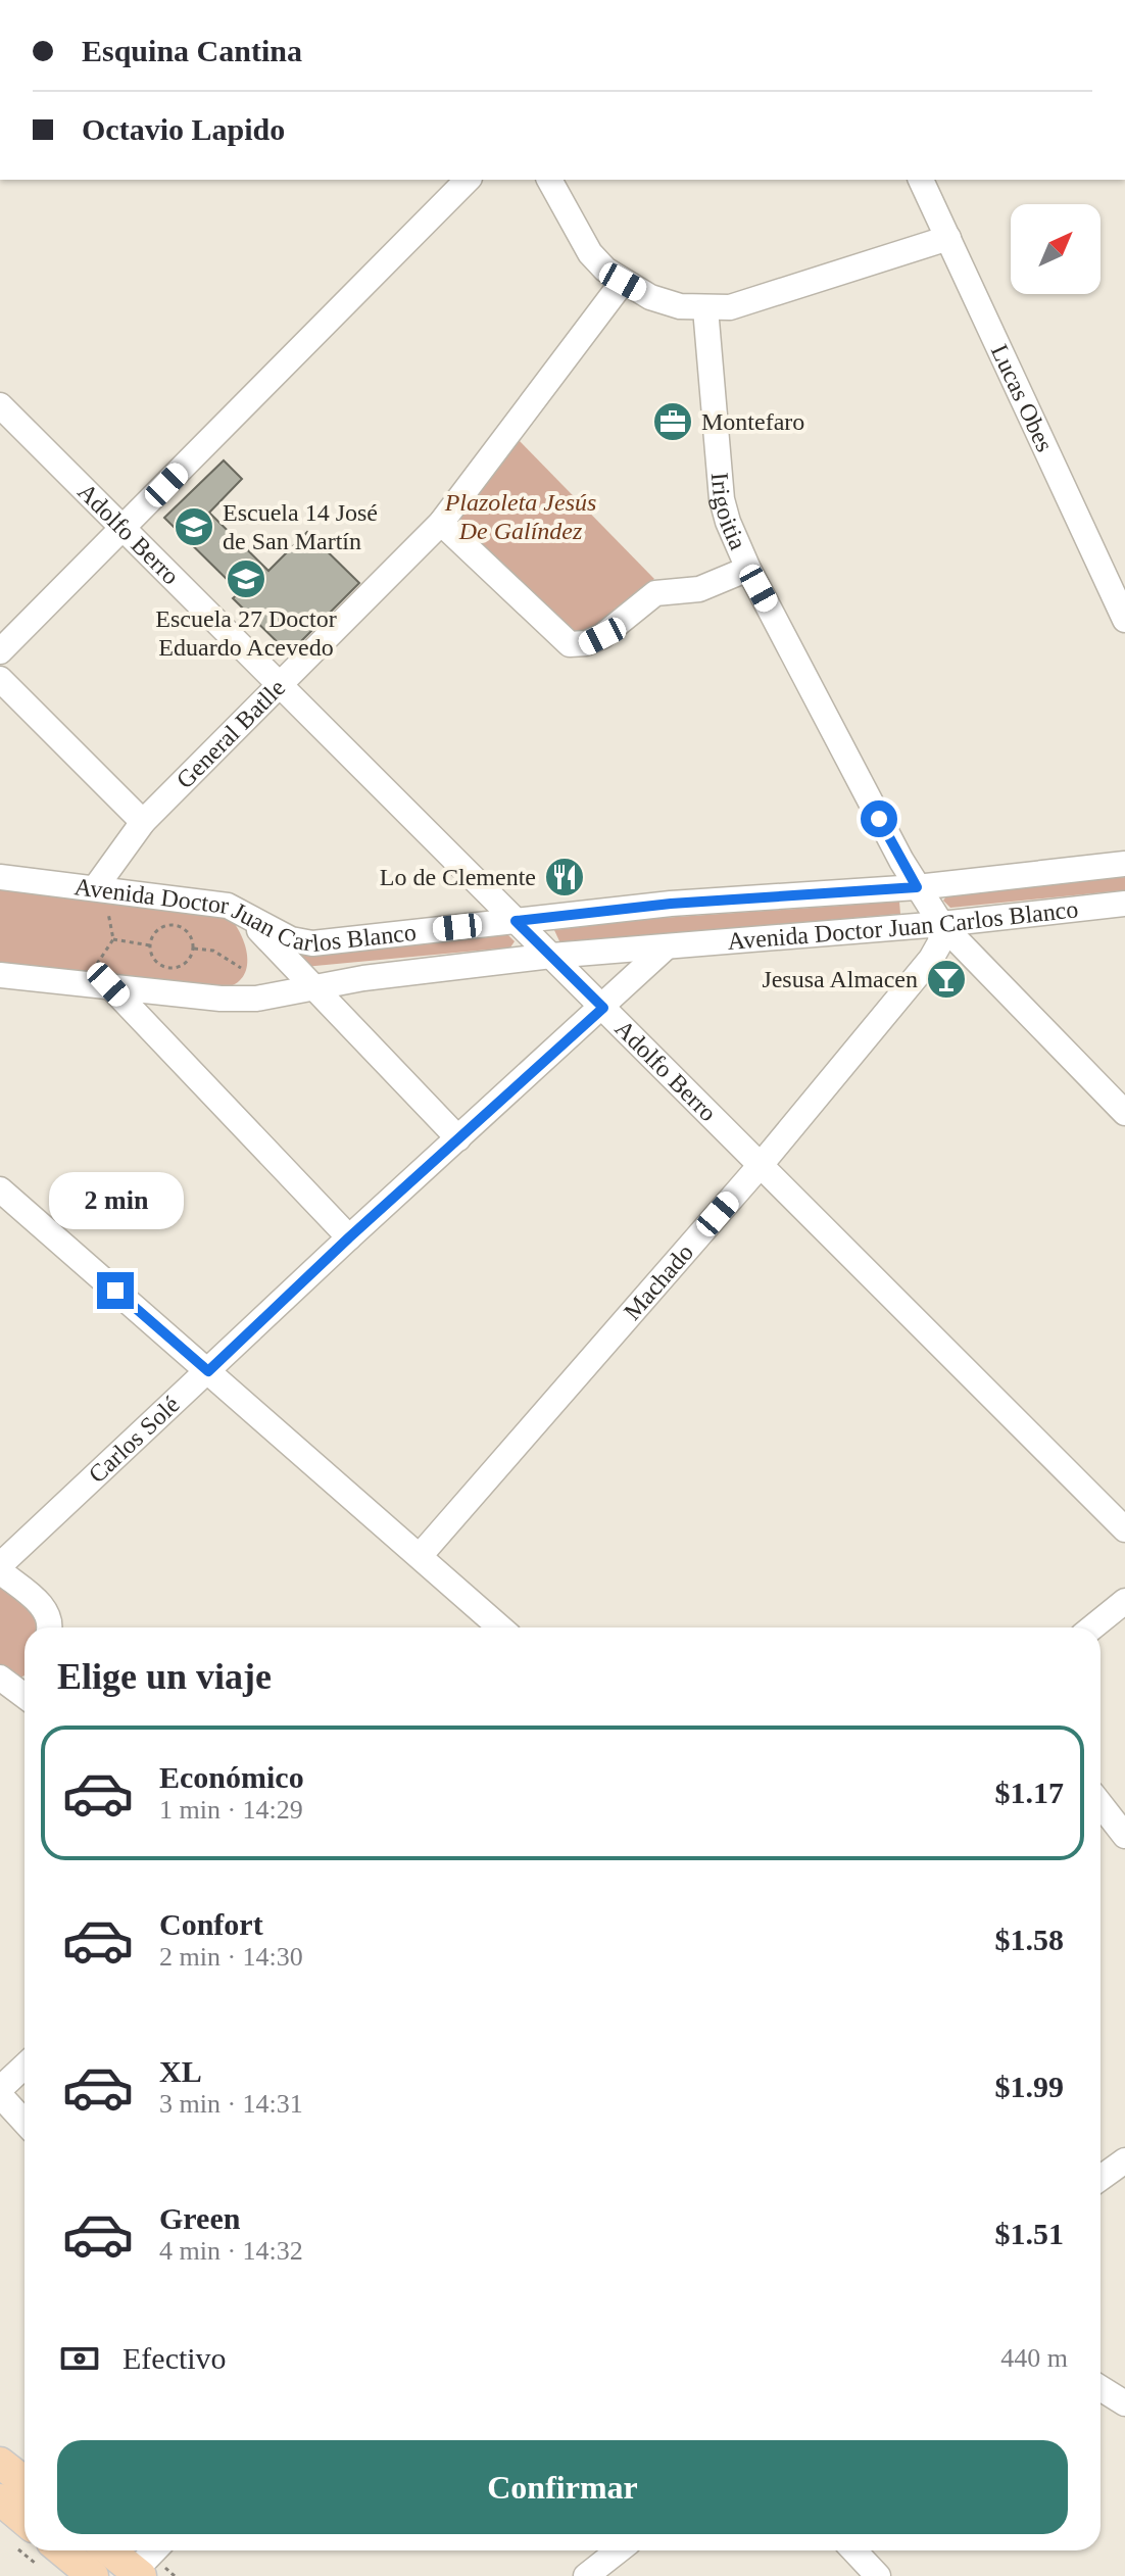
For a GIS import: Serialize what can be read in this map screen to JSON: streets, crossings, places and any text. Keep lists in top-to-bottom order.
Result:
{
  "streets": {
    "street": [
      "Lucas Obes",
      "Irigoitia",
      "Adolfo Berro",
      "General Batlle",
      "Avenida Doctor Juan Carlos Blanco",
      "Machado",
      "Carlos Solé"
    ]
  },
  "crossings": [
    ["Irigoitia", "Avenida Doctor Juan Carlos Blanco"],
    ["Irigoitia", "Machado"],
    ["Adolfo Berro", "General Batlle"],
    ["Adolfo Berro", "Avenida Doctor Juan Carlos Blanco"],
    ["Adolfo Berro", "Machado"],
    ["Adolfo Berro", "Carlos Solé"],
    ["General Batlle", "Avenida Doctor Juan Carlos Blanco"],
    ["Avenida Doctor Juan Carlos Blanco", "Machado"],
    ["Avenida Doctor Juan Carlos Blanco", "Carlos Solé"]
  ],
  "parks": ["Plazoleta Jesús De Galíndez"],
  "places": {
    "office": ["Montefaro"],
    "school or university": ["Escuela 14 José de San Martín", "Escuela 27 Doctor Eduardo Acevedo"],
    "restaurant": ["Lo de Clemente"],
    "bar": ["Jesusa Almacen"]
  },
  "north": "top right",
  "page": {
    "banner": ["Esquina Cantina", "Octavio Lapido"],
    "bubble": "2 min",
    "heading": "Elige un viaje",
    "list": [
      {
        "name": "Económico",
        "note": "1 min · 14:29",
        "value": "$1.17"
      },
      {
        "name": "Confort",
        "note": "2 min · 14:30",
        "value": "$1.58"
      },
      {
        "name": "XL",
        "note": "3 min · 14:31",
        "value": "$1.99"
      },
      {
        "name": "Green",
        "note": "4 min · 14:32",
        "value": "$1.51"
      }
    ],
    "pay": ["Efectivo", "440 m"],
    "buttons": "Confirmar"
  }
}
